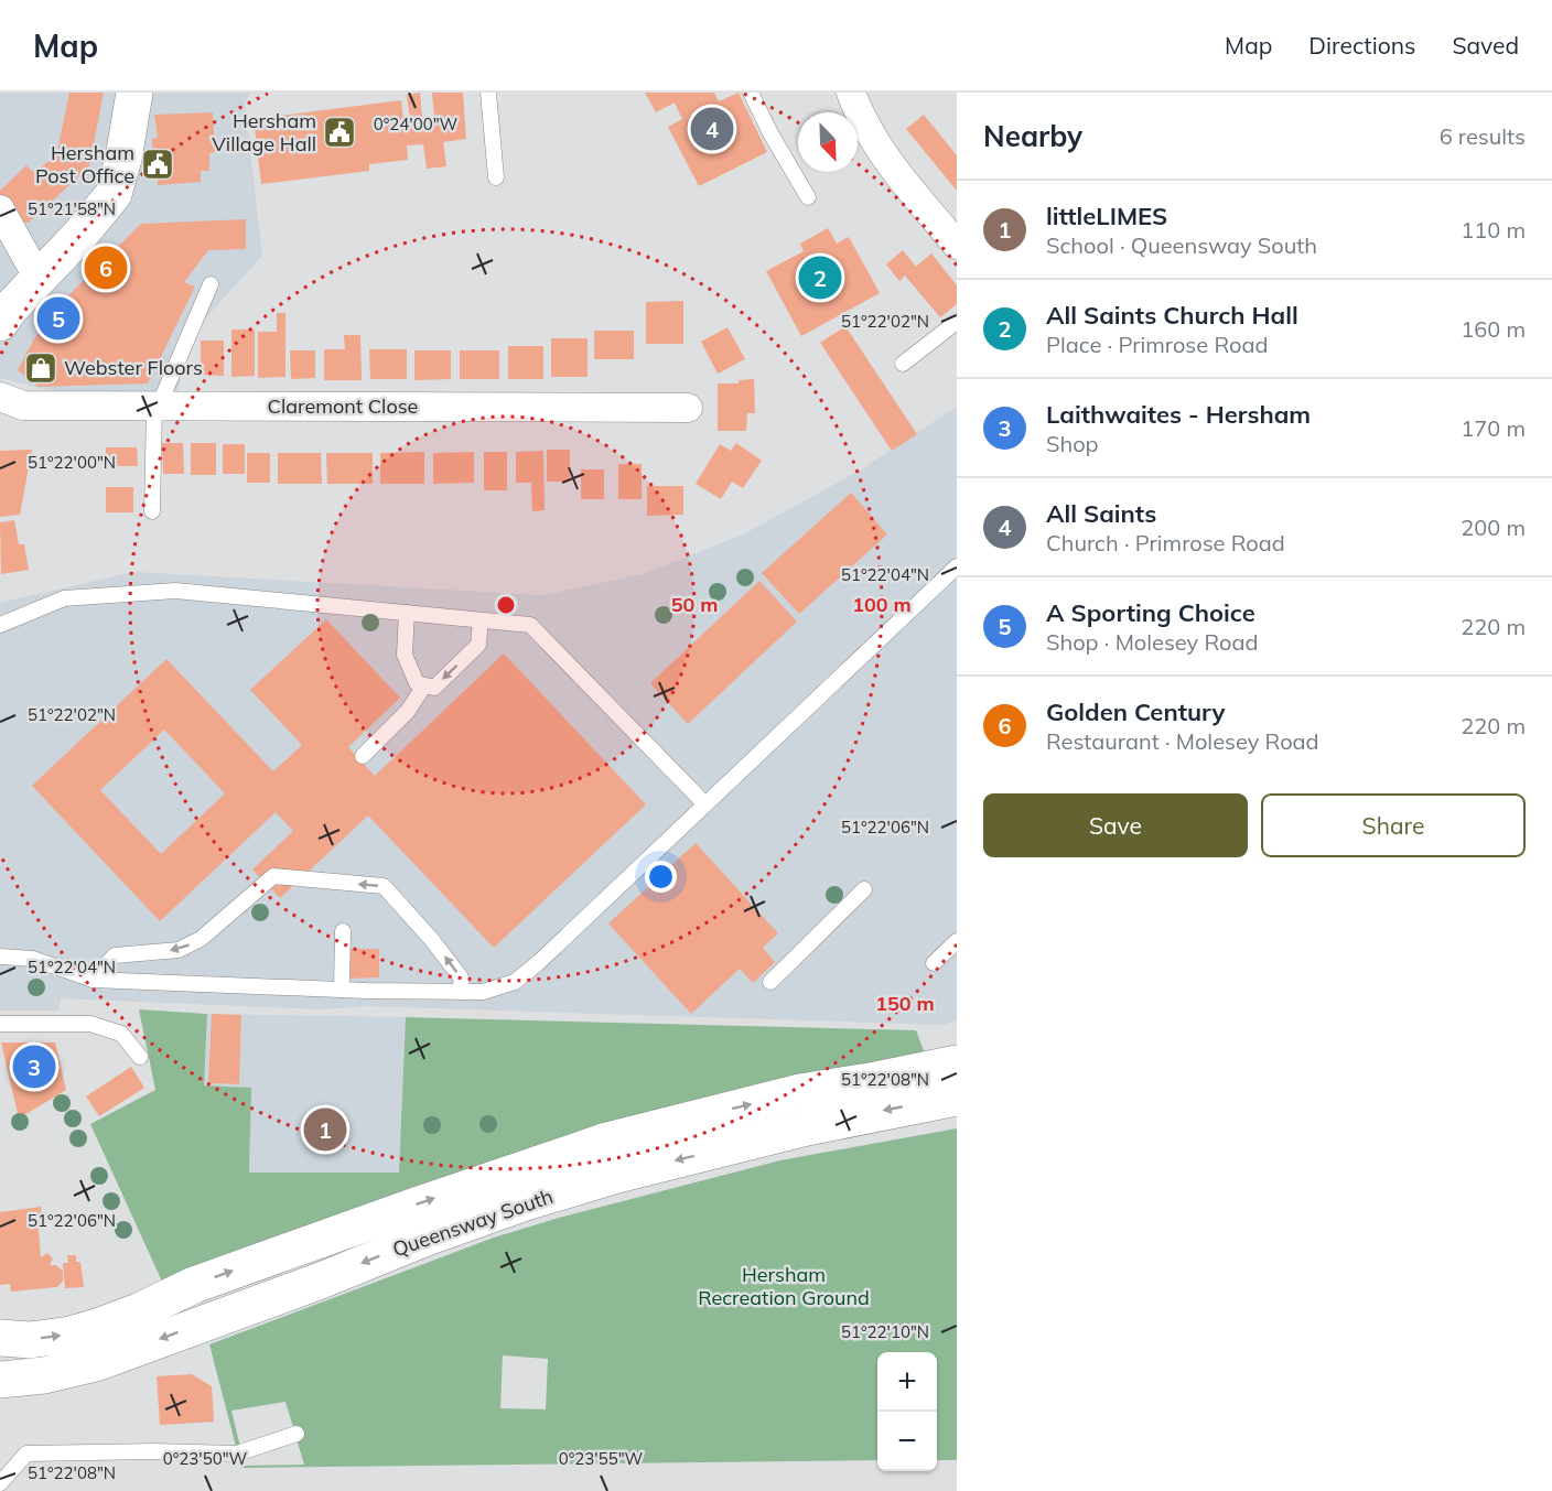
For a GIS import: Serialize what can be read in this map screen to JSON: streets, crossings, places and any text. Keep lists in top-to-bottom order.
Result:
{
  "streets": {
    "main road": ["Queensway South"],
    "street": ["Claremont Close"]
  },
  "parks": ["Hersham Recreation Ground"],
  "places": {
    "public building": ["Hersham Village Hall", "Hersham Post Office"],
    "shop": ["Webster Floors"]
  },
  "north": "bottom right",
  "page": {
    "header": "Map",
    "nav": ["Map", "Directions", "Saved"],
    "heading": ["Nearby", "6 results"],
    "pins": [
      "4",
      "6",
      "2",
      "5",
      "3",
      "1"
    ],
    "list": [
      {
        "mark": "1",
        "name": "littleLIMES",
        "note": "School · Queensway South",
        "value": "110 m"
      },
      {
        "mark": "2",
        "name": "All Saints Church Hall",
        "note": "Place · Primrose Road",
        "value": "160 m"
      },
      {
        "mark": "3",
        "name": "Laithwaites - Hersham",
        "note": "Shop",
        "value": "170 m"
      },
      {
        "mark": "4",
        "name": "All Saints",
        "note": "Church · Primrose Road",
        "value": "200 m"
      },
      {
        "mark": "5",
        "name": "A Sporting Choice",
        "note": "Shop · Molesey Road",
        "value": "220 m"
      },
      {
        "mark": "6",
        "name": "Golden Century",
        "note": "Restaurant · Molesey Road",
        "value": "220 m"
      }
    ],
    "buttons": ["Save", "Share"],
    "map_buttons": ["+", "−"]
  },
  "coordinates": [
    "0°24'00\"W",
    "51°21'58\"N",
    "51°22'02\"N",
    "51°22'00\"N",
    "51°22'04\"N",
    "51°22'06\"N",
    "51°22'08\"N",
    "51°22'10\"N",
    "0°23'50\"W",
    "0°23'55\"W"
  ],
  "rings": ["50 m", "100 m", "150 m"]
}
